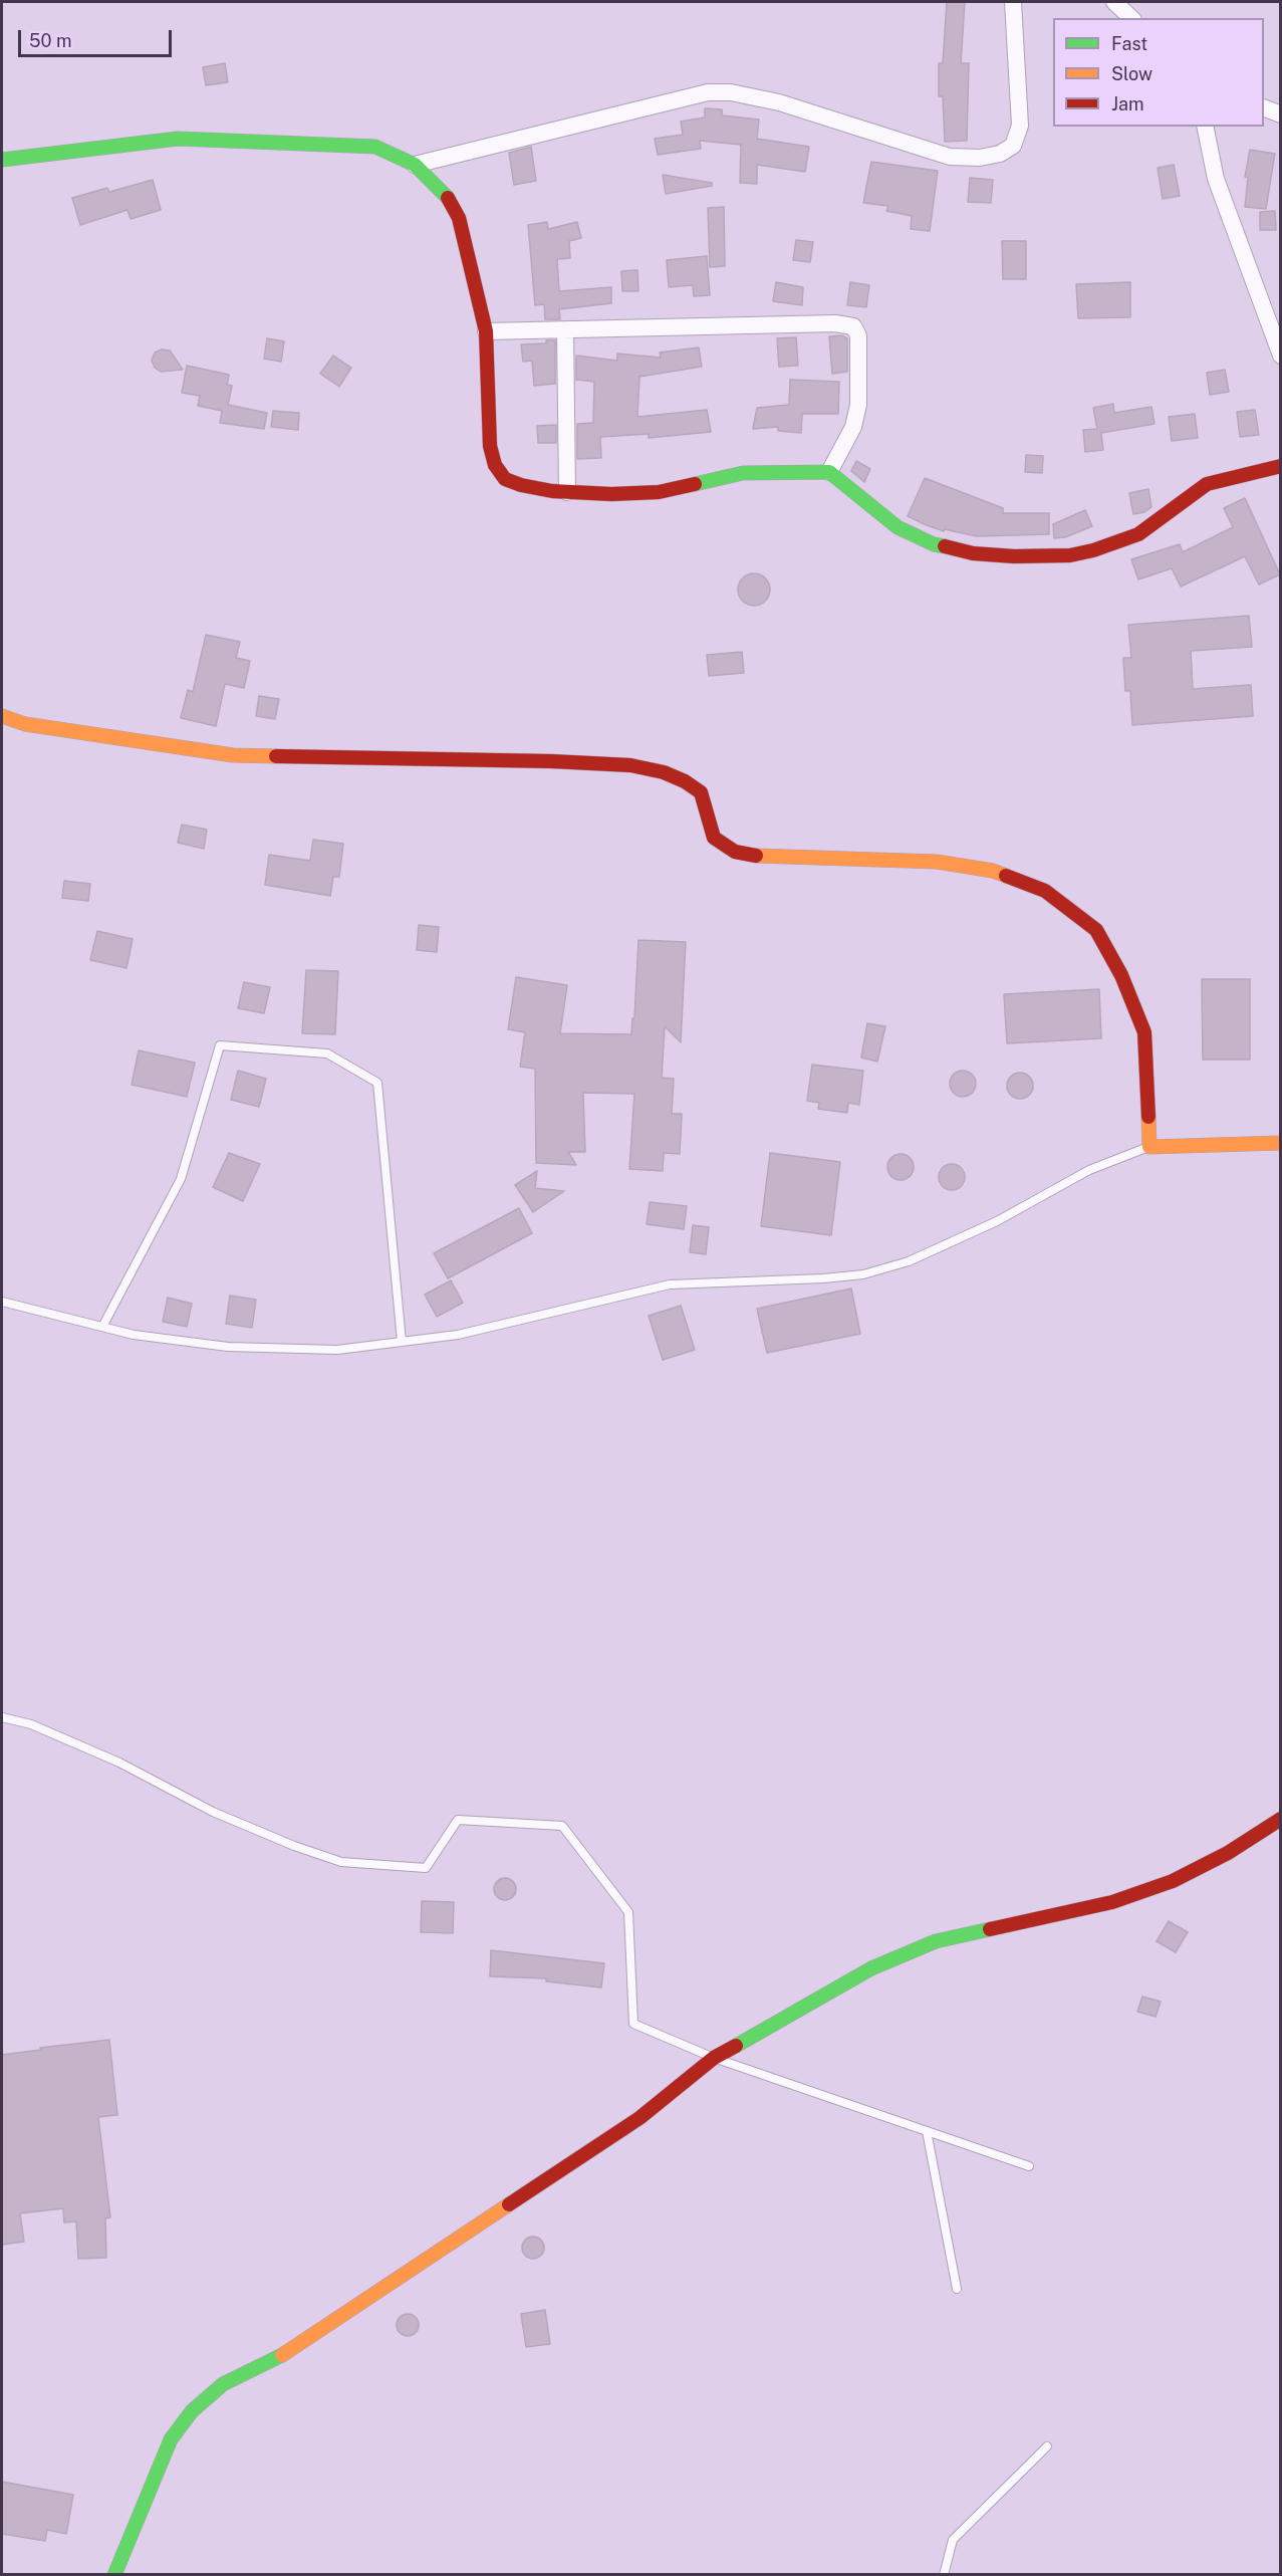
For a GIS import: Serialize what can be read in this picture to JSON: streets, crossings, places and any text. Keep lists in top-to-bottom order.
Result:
{
  "legend": ["Fast", "Slow", "Jam"],
  "scale_bar": "50 m"
}
